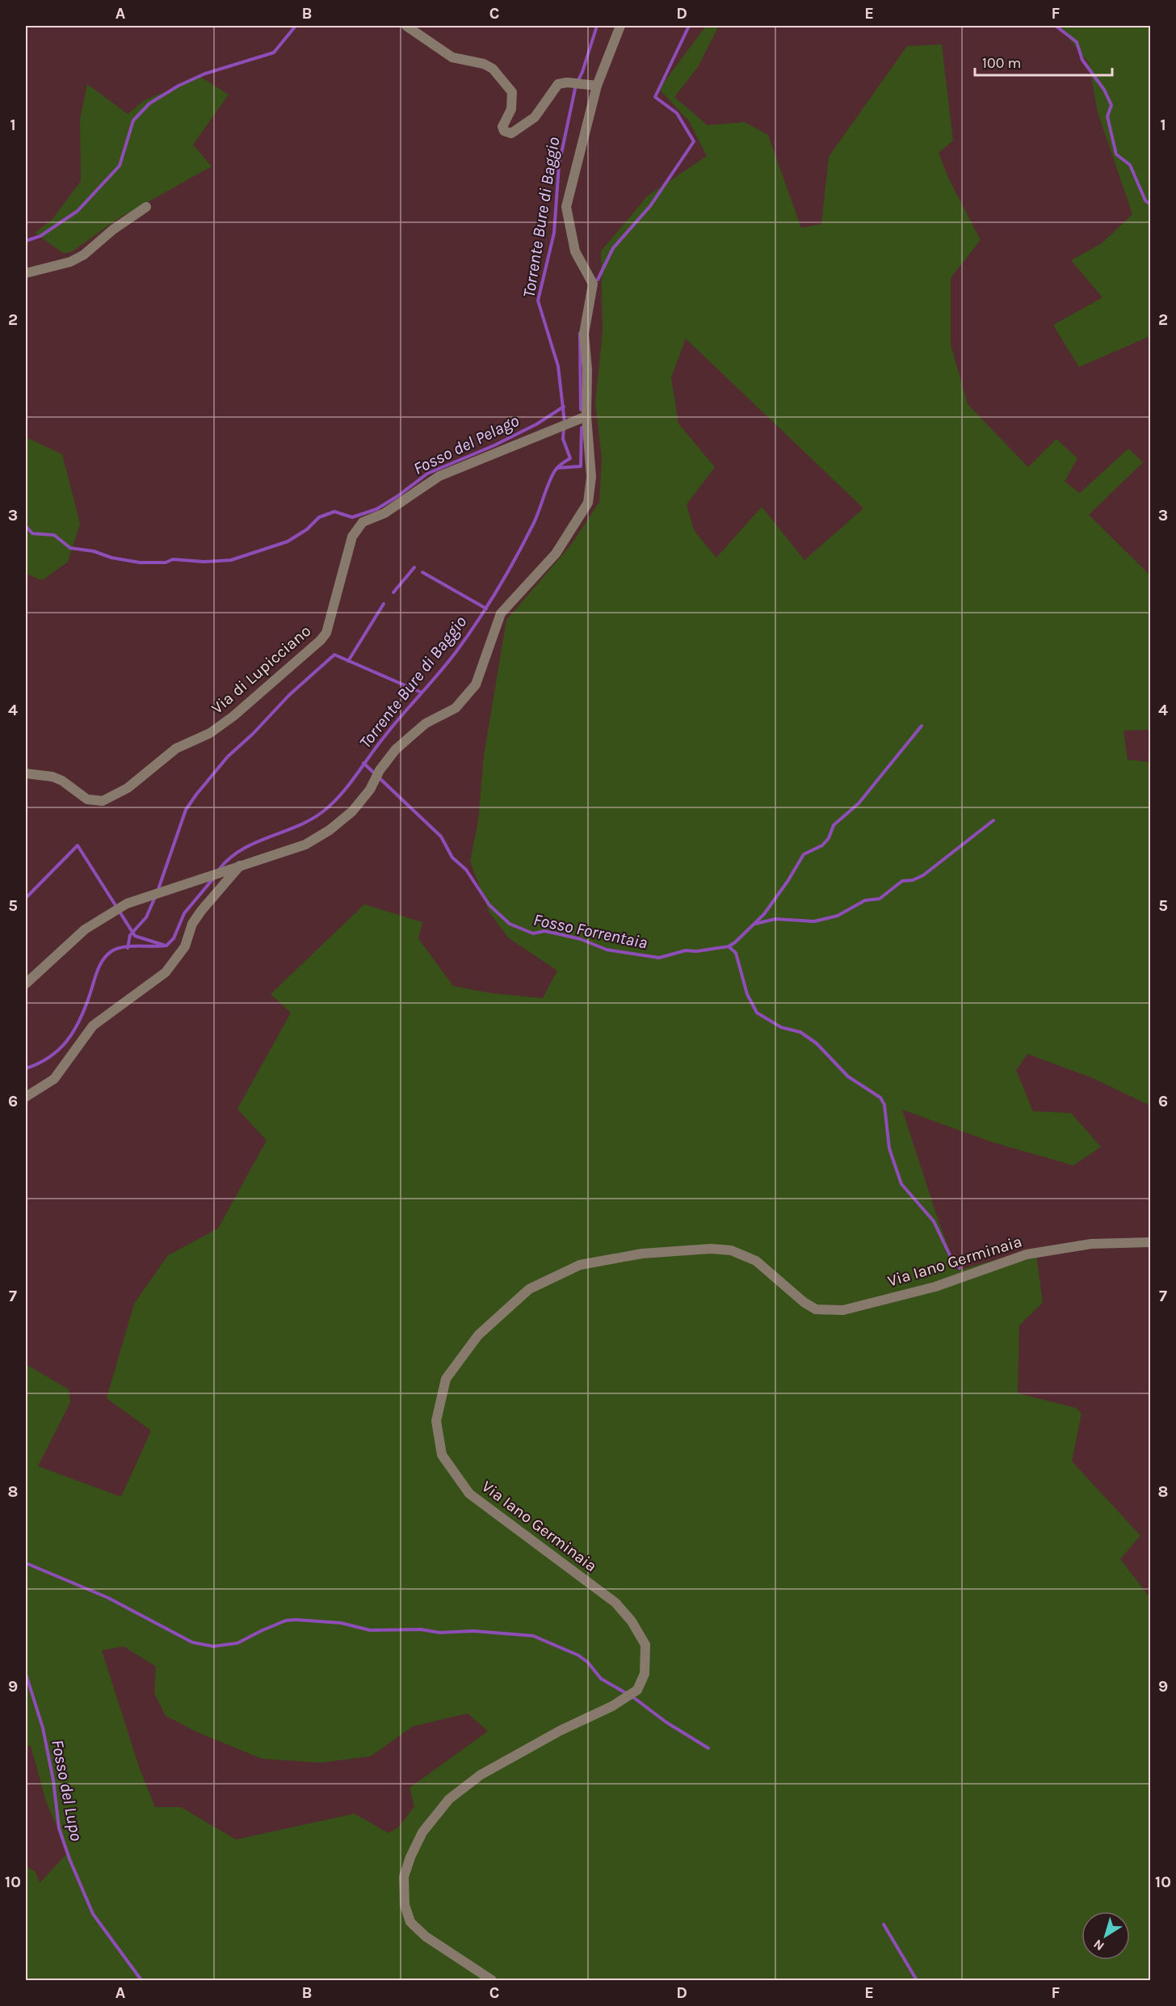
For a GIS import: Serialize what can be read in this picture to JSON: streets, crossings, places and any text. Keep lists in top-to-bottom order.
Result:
{
  "streets": {
    "street": ["Via di Lupicciano", "Via Iano Germinaia"]
  },
  "water": [
    "Torrente Bure di Baggio",
    "Fosso del Pelago",
    "Fosso Forrentaia",
    "Fosso del Lupo"
  ],
  "scale_bar": "100 m",
  "north": "bottom left",
  "grid": {
    "columns": [
      "A",
      "B",
      "C",
      "D",
      "E",
      "F"
    ],
    "rows": [
      "1",
      "2",
      "3",
      "4",
      "5",
      "6",
      "7",
      "8",
      "9",
      "10"
    ]
  }
}
